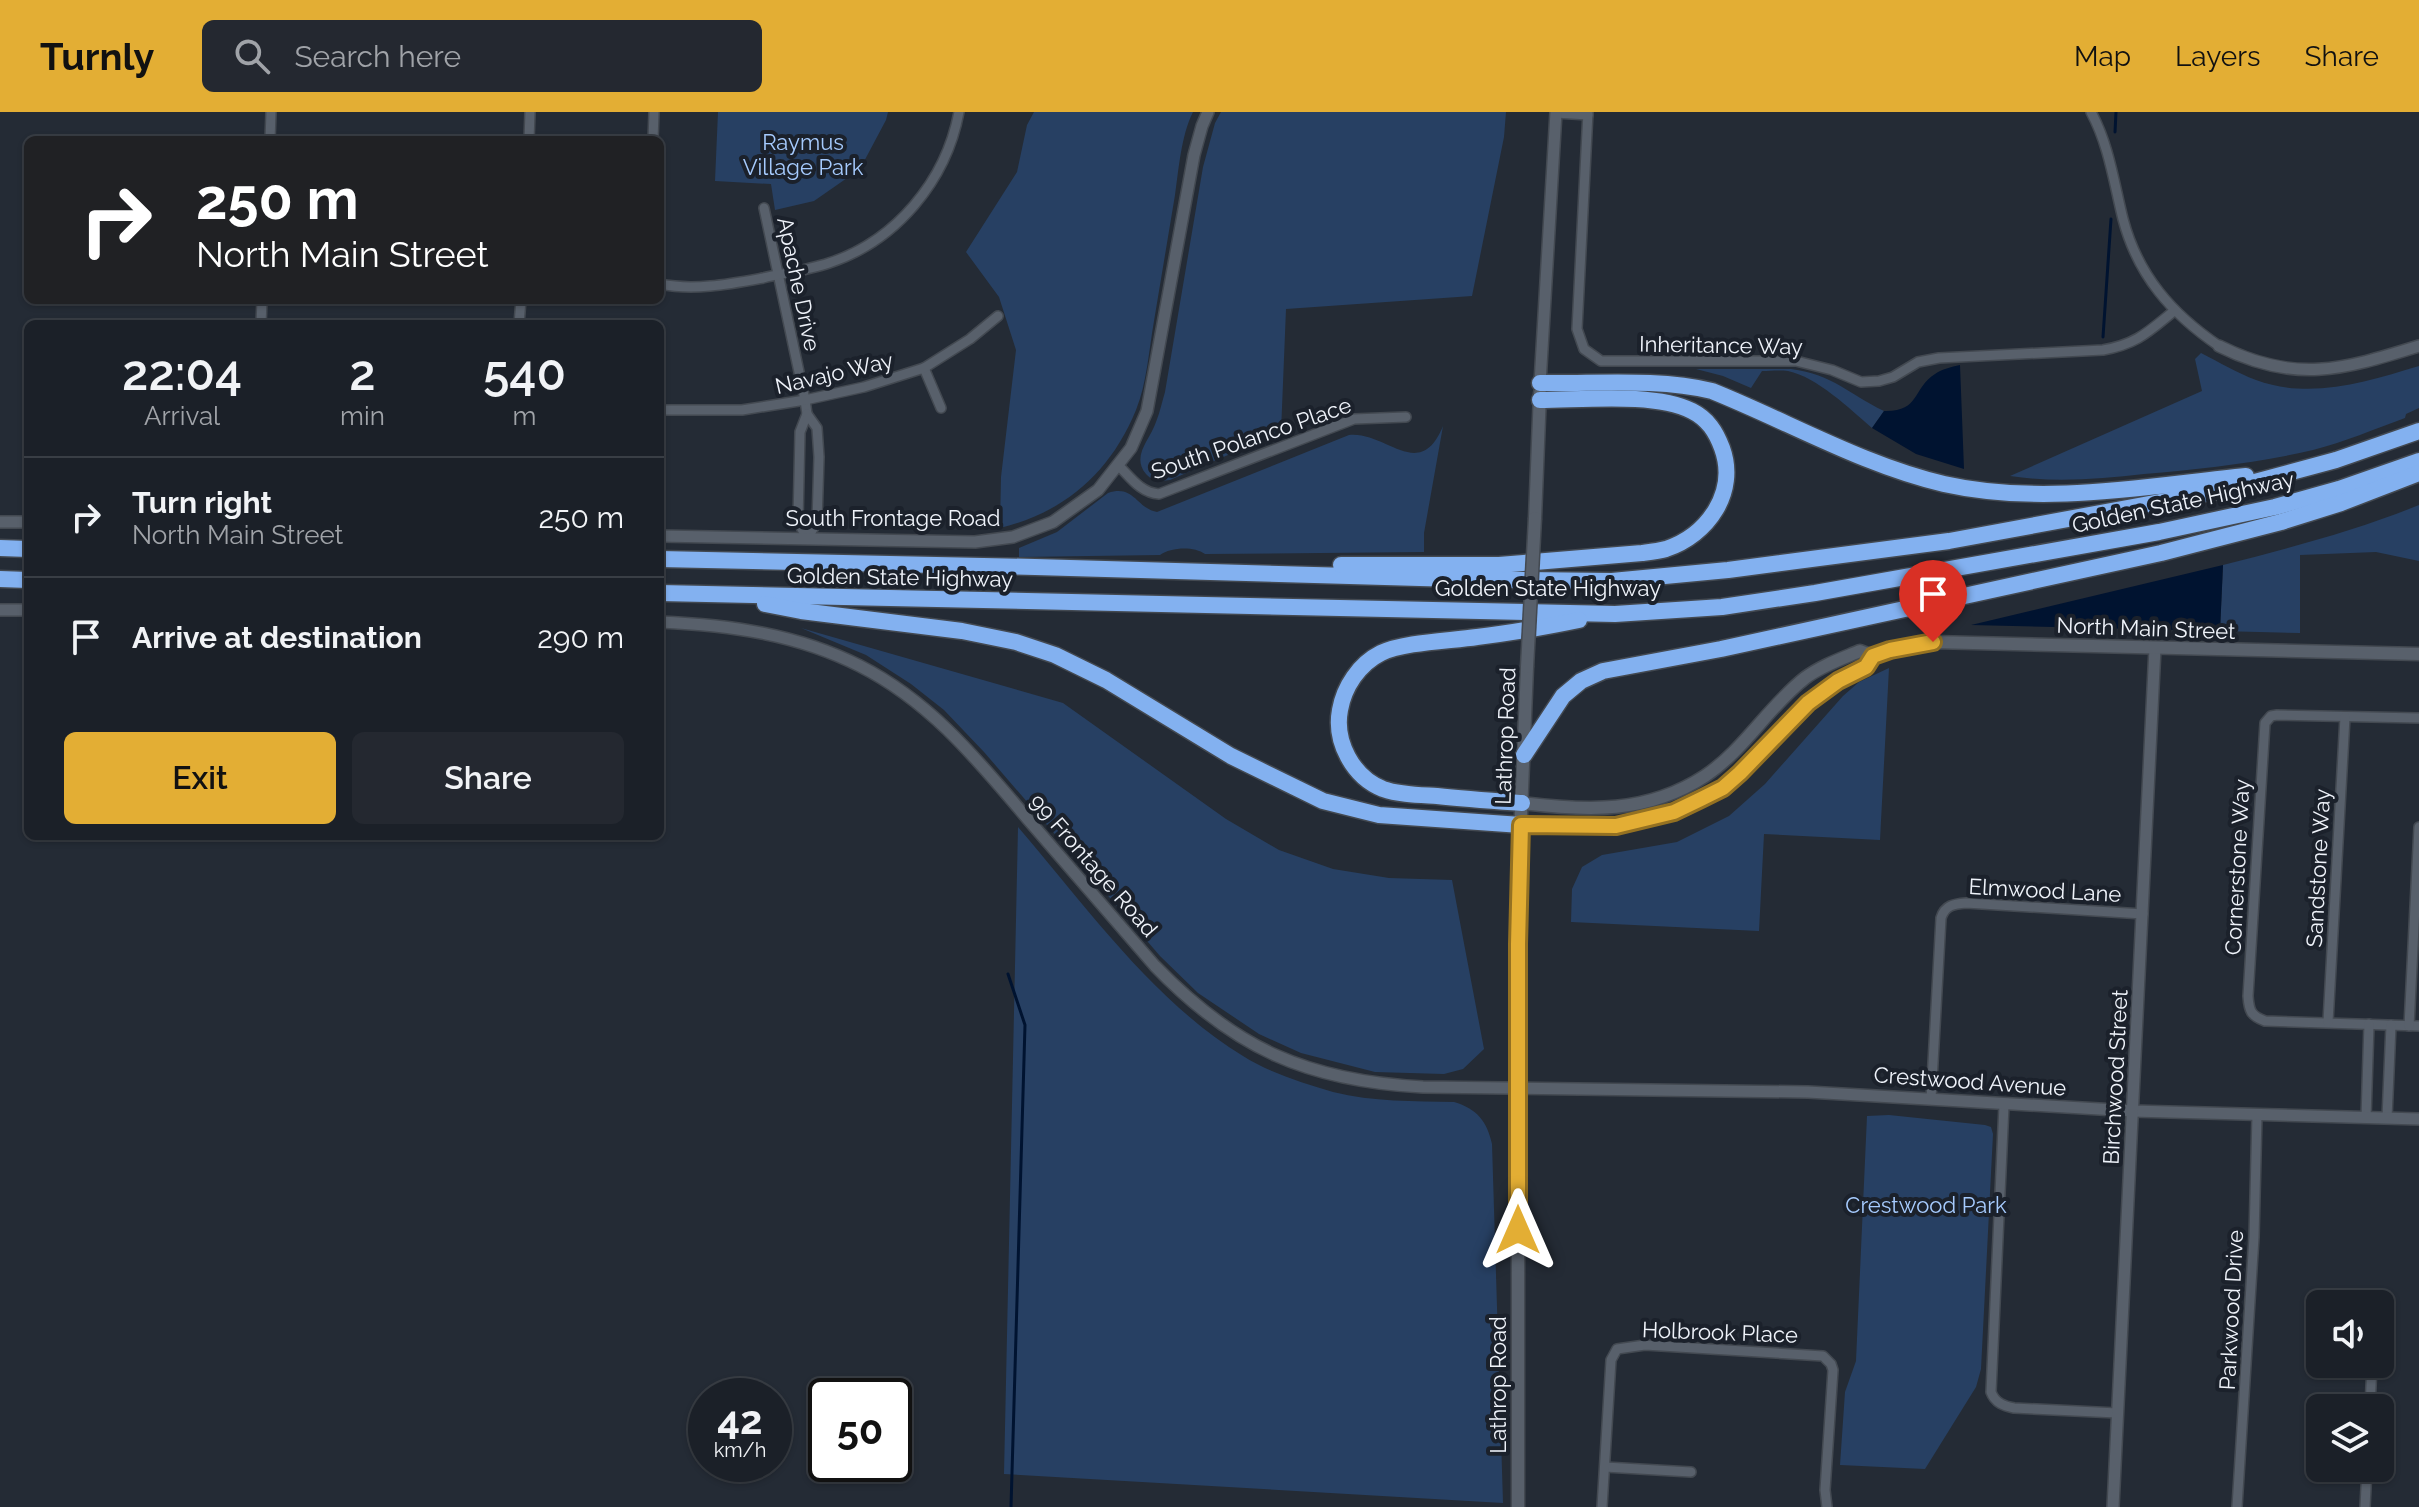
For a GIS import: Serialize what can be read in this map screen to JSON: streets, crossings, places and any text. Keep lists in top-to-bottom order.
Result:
{
  "streets": {
    "highway": ["Golden State Highway"],
    "main road": ["North Main Street", "Lathrop Road"],
    "street": [
      "Apache Drive",
      "Inheritance Way",
      "Navajo Way",
      "South Polanco Place",
      "South Frontage Road",
      "99 Frontage Road",
      "Cornerstone Way",
      "Sandstone Way",
      "Elmwood Lane",
      "Birchwood Street",
      "Crestwood Avenue",
      "Parkwood Drive",
      "Holbrook Place"
    ]
  },
  "crossings": [
    ["Apache Drive", "Navajo Way"],
    ["Apache Drive", "South Frontage Road"],
    ["Inheritance Way", "Lathrop Road"],
    ["South Polanco Place", "South Frontage Road"],
    ["North Main Street", "Lathrop Road"],
    ["North Main Street", "Birchwood Street"],
    ["Lathrop Road", "99 Frontage Road"],
    ["Lathrop Road", "Crestwood Avenue"],
    ["99 Frontage Road", "Crestwood Avenue"],
    ["Cornerstone Way", "Sandstone Way"],
    ["Elmwood Lane", "Birchwood Street"],
    ["Elmwood Lane", "Crestwood Avenue"],
    ["Birchwood Street", "Crestwood Avenue"],
    ["Crestwood Avenue", "Parkwood Drive"]
  ],
  "parks": ["Raymus Village Park", "Crestwood Park"],
  "page": {
    "header": "Turnly",
    "search": "Search here",
    "nav": ["Map", "Layers", "Share"],
    "turn": ["250 m", "North Main Street"],
    "eta": [
      "22:04",
      "Arrival",
      "2",
      "min",
      "540",
      "m"
    ],
    "list": [
      {
        "name": "Turn right",
        "note": "North Main Street",
        "value": "250 m"
      },
      {
        "name": "Arrive at destination",
        "value": "290 m"
      }
    ],
    "buttons": ["Exit", "Share"],
    "speed": "42 km/h",
    "limit": "50"
  }
}
